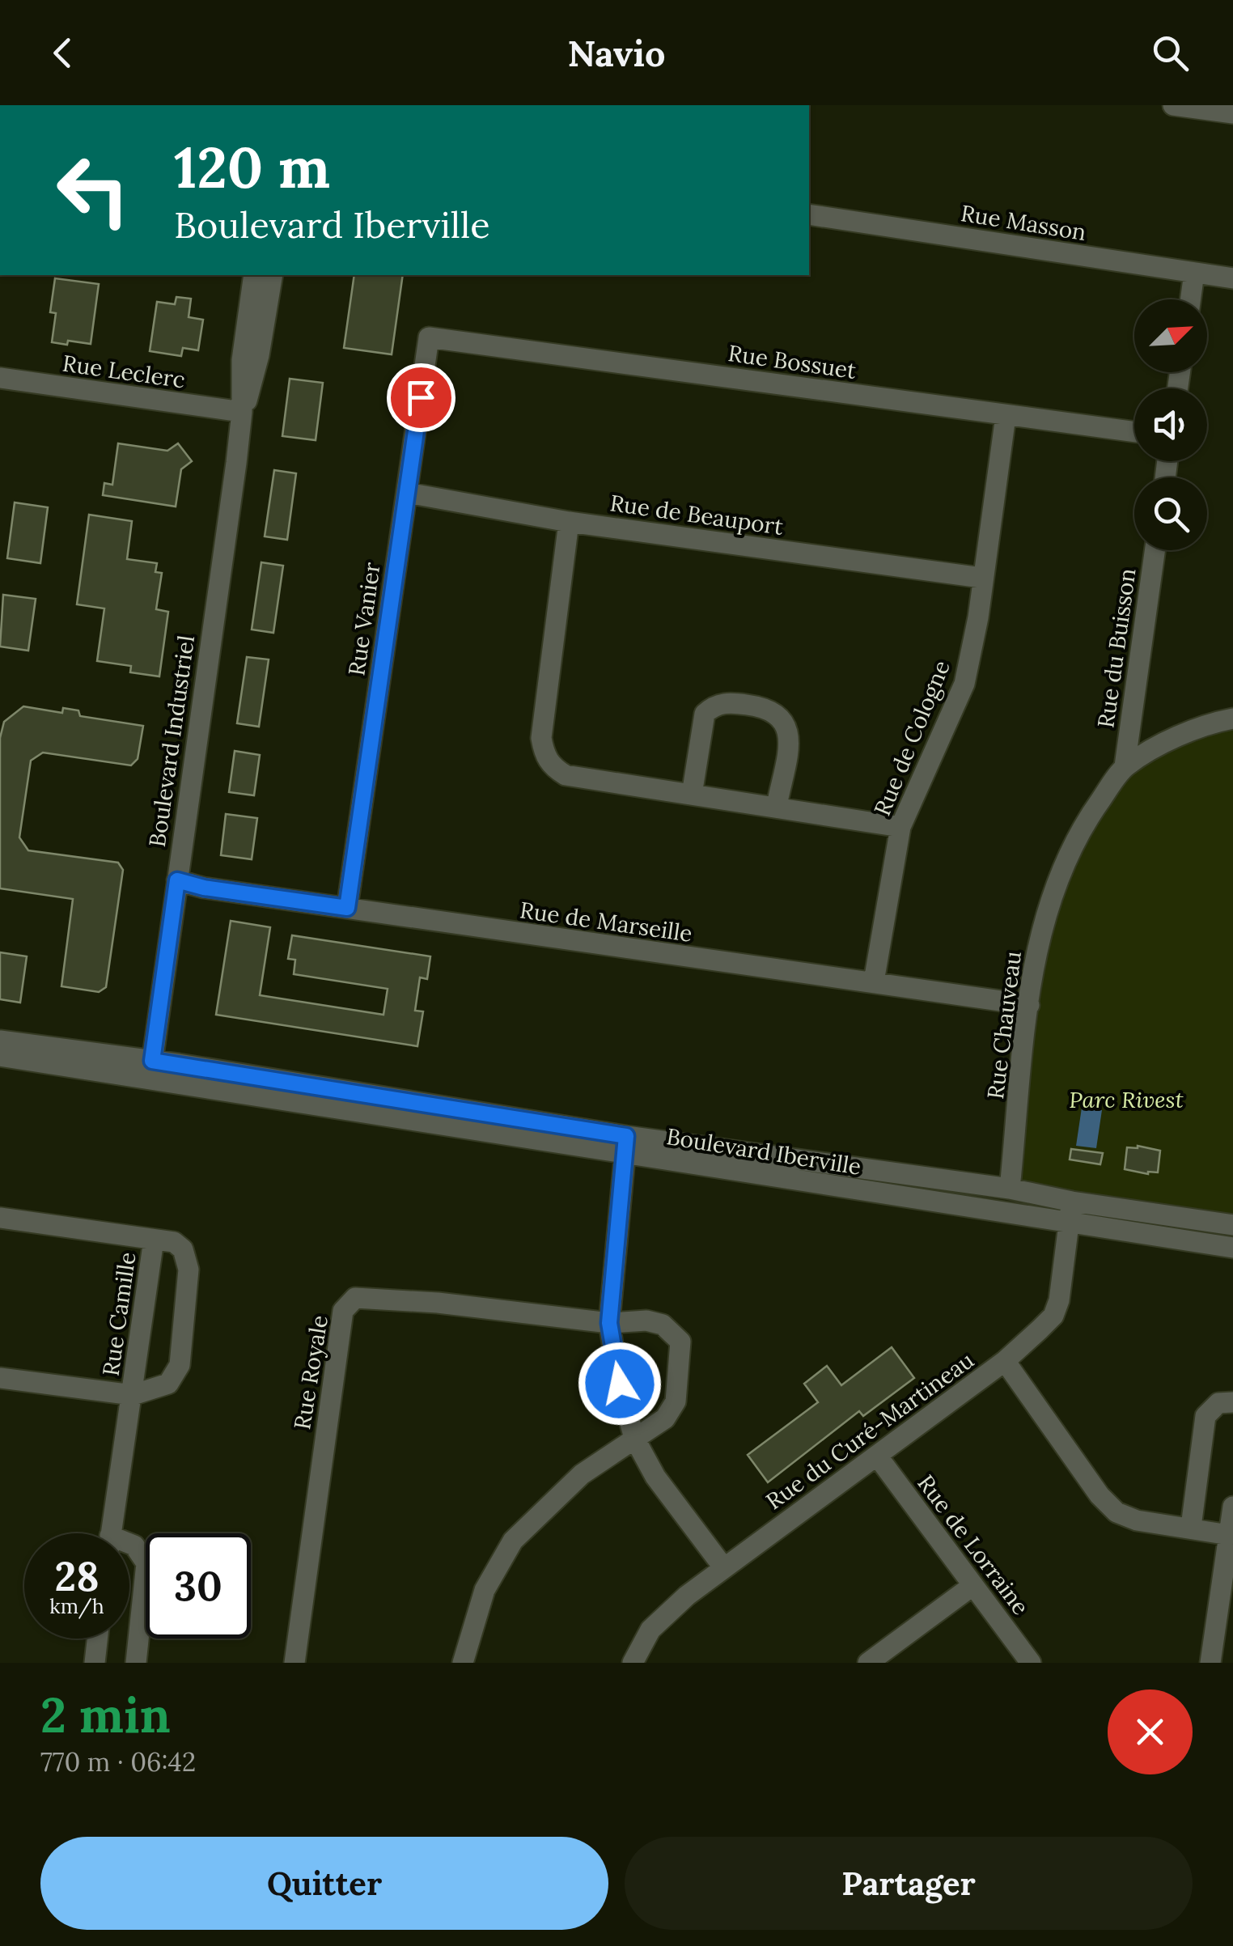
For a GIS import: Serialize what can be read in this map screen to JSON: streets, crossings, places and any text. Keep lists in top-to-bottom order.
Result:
{
  "streets": {
    "street": [
      "Rue Masson",
      "Rue Bossuet",
      "Rue Leclerc",
      "Rue de Beauport",
      "Rue Vanier",
      "Rue du Buisson",
      "Rue de Cologne",
      "Boulevard Industriel",
      "Rue de Marseille",
      "Rue Chauveau",
      "Boulevard Iberville",
      "Rue Camille",
      "Rue Royale",
      "Rue du Curé-Martineau",
      "Rue de Lorraine"
    ]
  },
  "crossings": [
    ["Rue Bossuet", "Rue Vanier"],
    ["Rue Bossuet", "Rue de Cologne"],
    ["Rue Leclerc", "Boulevard Industriel"],
    ["Rue de Beauport", "Rue Vanier"],
    ["Rue de Beauport", "Rue de Cologne"],
    ["Rue Vanier", "Rue de Marseille"],
    ["Rue du Buisson", "Rue Chauveau"],
    ["Rue de Cologne", "Rue de Marseille"],
    ["Boulevard Industriel", "Rue de Marseille"],
    ["Boulevard Industriel", "Boulevard Iberville"],
    ["Rue de Marseille", "Rue Chauveau"],
    ["Rue Chauveau", "Boulevard Iberville"],
    ["Boulevard Iberville", "Rue du Curé-Martineau"],
    ["Rue du Curé-Martineau", "Rue de Lorraine"]
  ],
  "parks": ["Parc Rivest"],
  "north": "top right",
  "page": {
    "header": "Navio",
    "turn": ["120 m", "Boulevard Iberville"],
    "speed": "28 km/h",
    "limit": "30",
    "heading": ["2 min", "770 m · 06:42"],
    "buttons": ["Quitter", "Partager"]
  }
}
